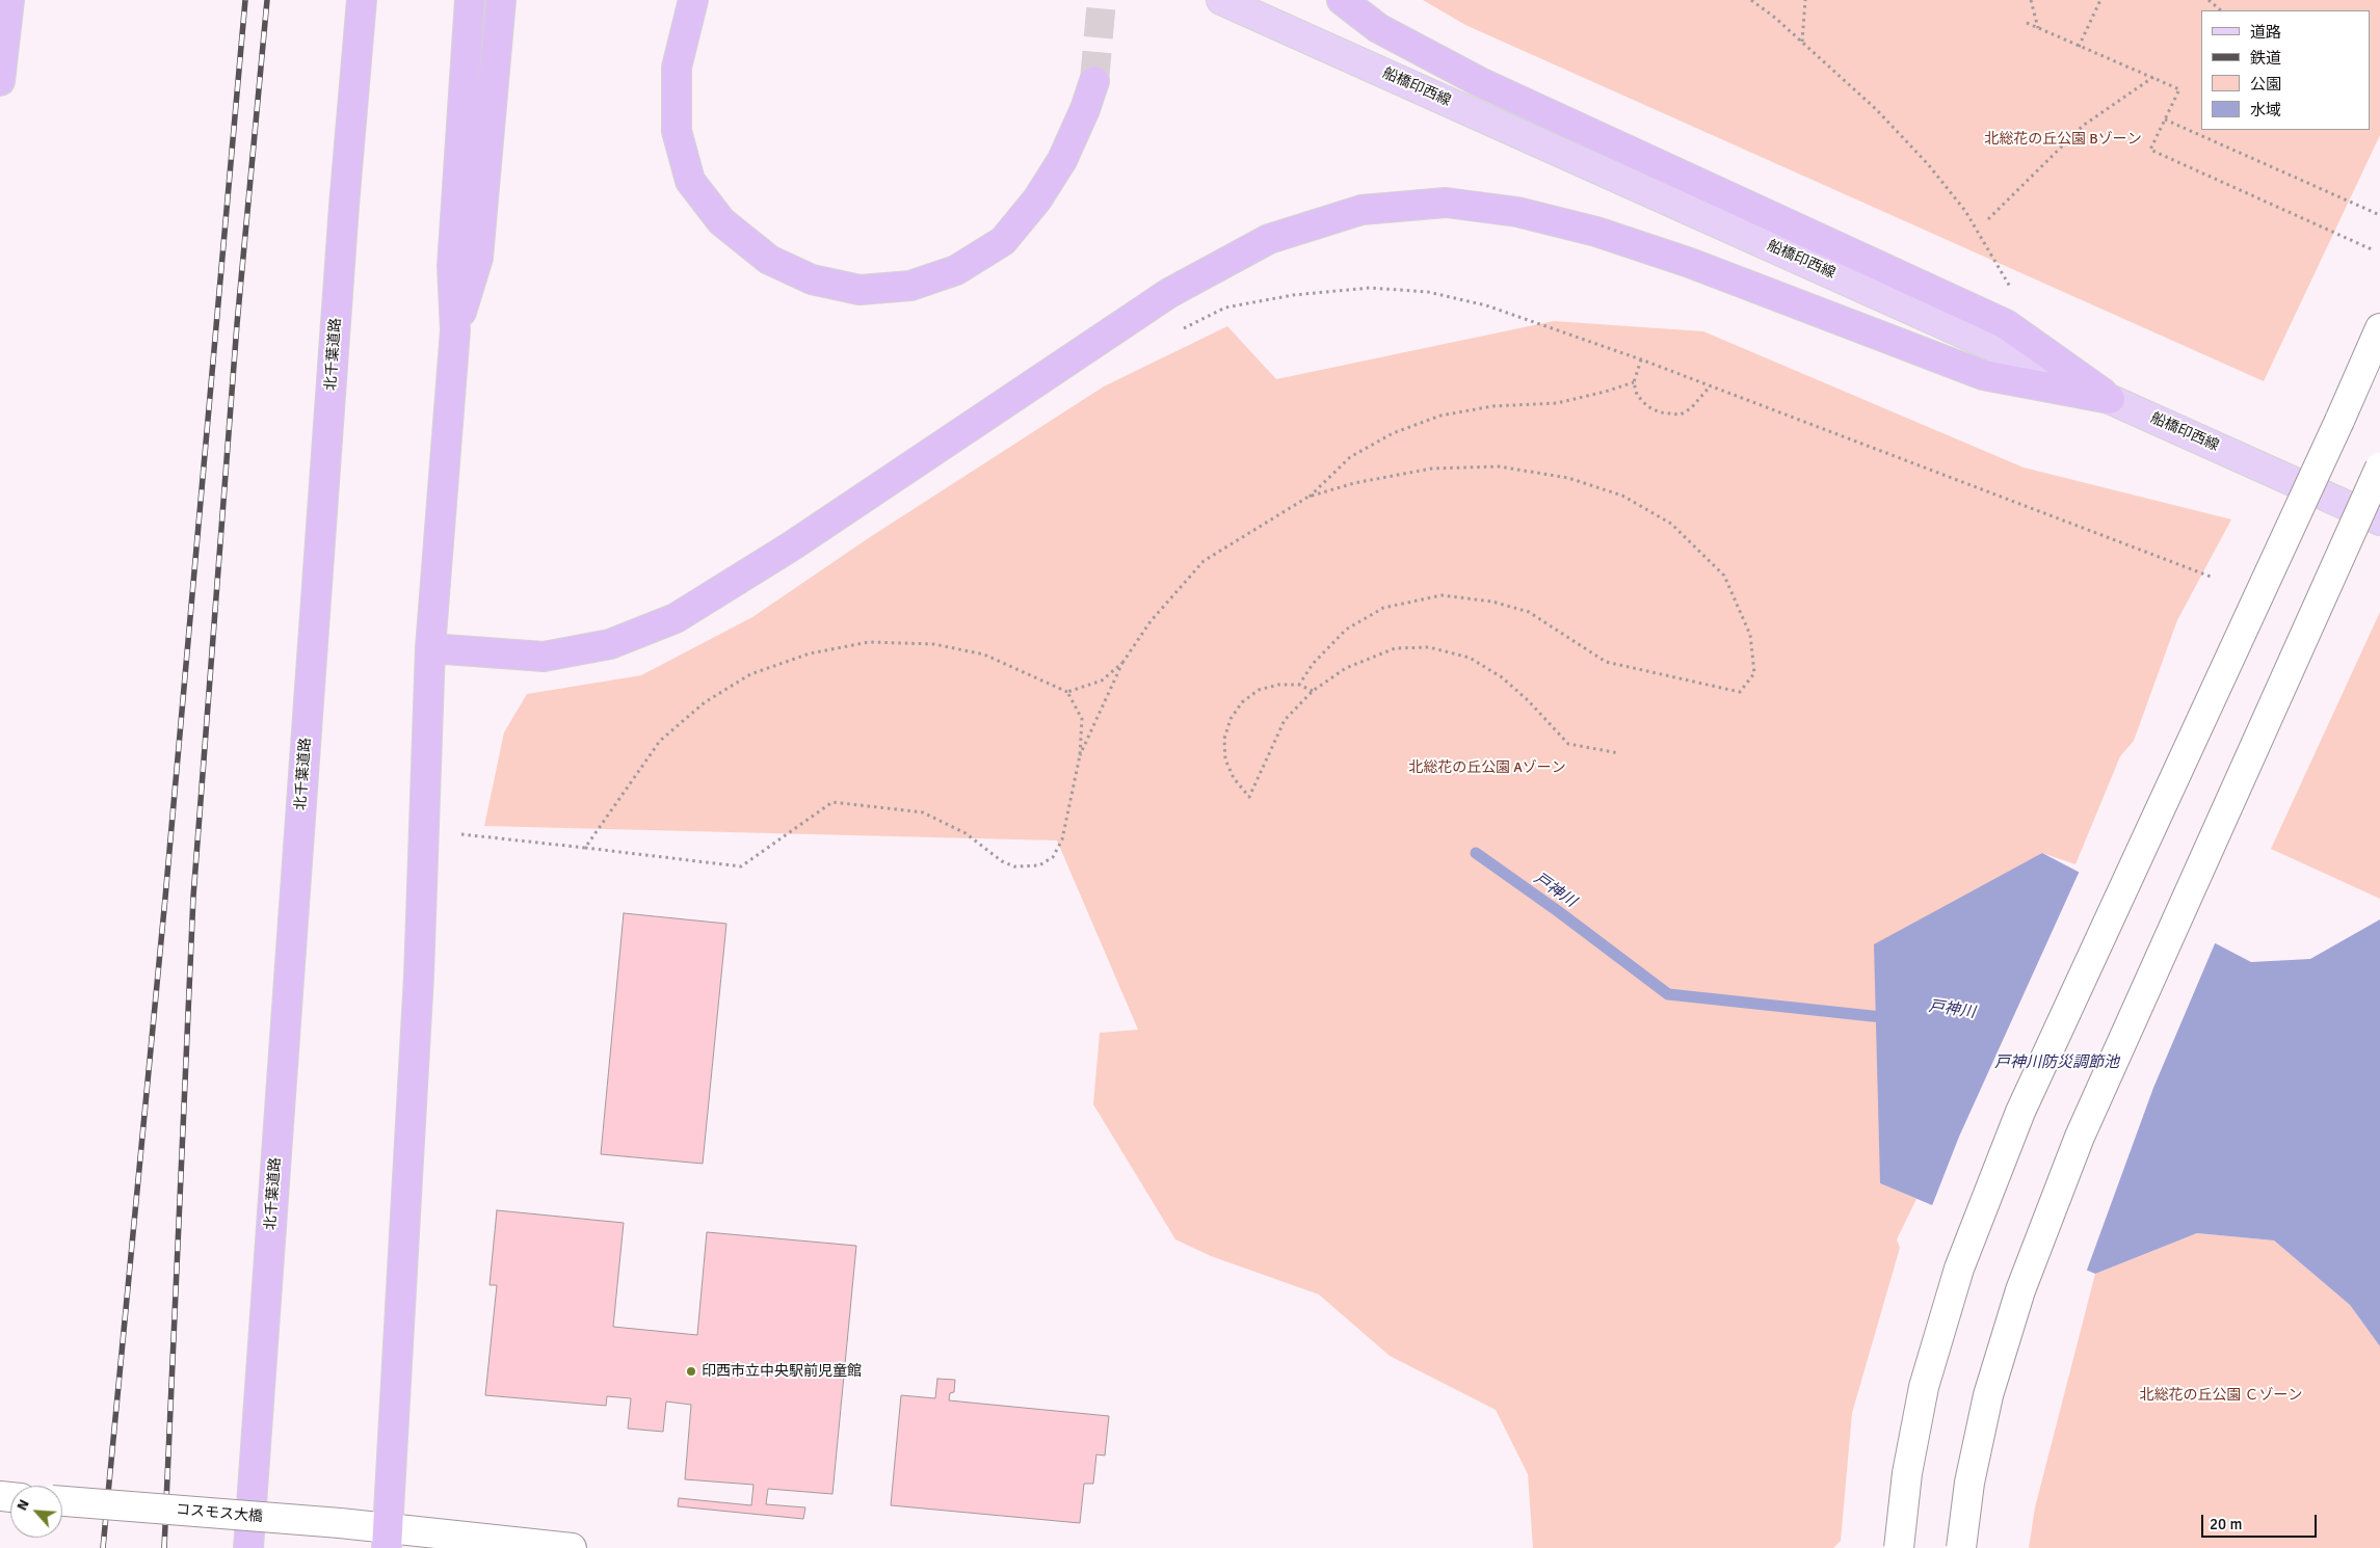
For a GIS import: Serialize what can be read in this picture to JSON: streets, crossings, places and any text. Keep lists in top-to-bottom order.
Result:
{
  "streets": {
    "highway": ["北千葉道路"],
    "main road": ["船橋印西線"],
    "street": ["コスモス大橋"]
  },
  "water": ["戸神川", "戸神川防災調節池"],
  "parks": ["北総花の丘公園 Bゾーン", "北総花の丘公園 Aゾーン", "北総花の丘公園 Ｃゾーン"],
  "places": ["印西市立中央駅前児童館"],
  "legend": [
    "道路",
    "鉄道",
    "公園",
    "水域"
  ],
  "scale_bar": "20 m",
  "north": "top left"
}
